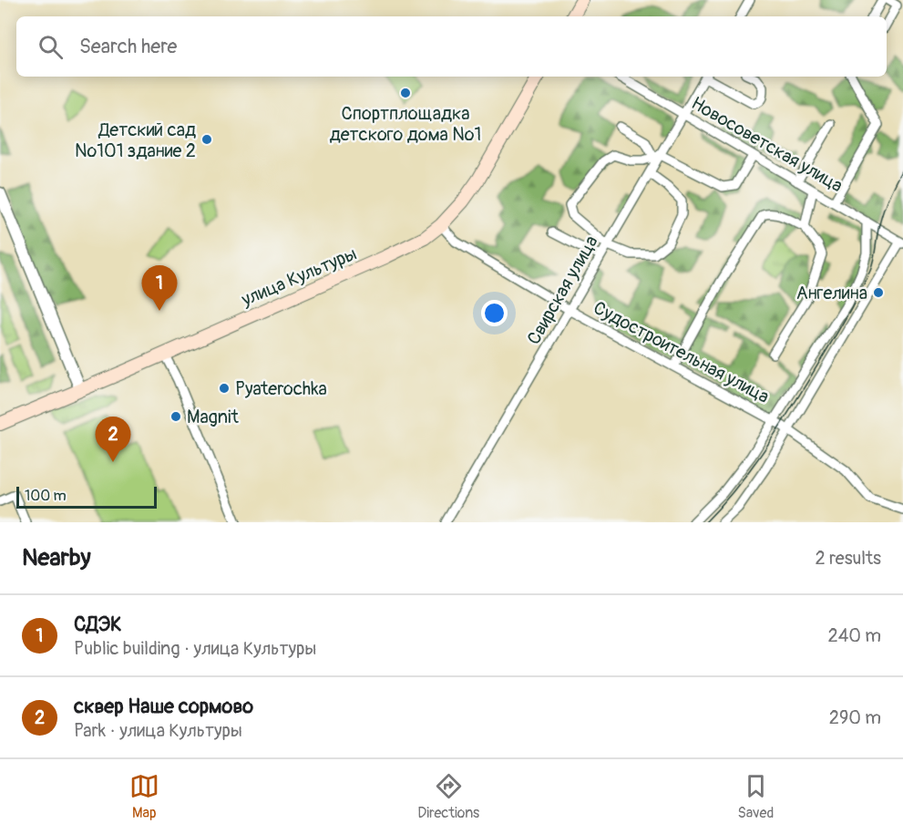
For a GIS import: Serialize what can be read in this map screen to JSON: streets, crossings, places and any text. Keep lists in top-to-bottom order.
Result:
{
  "streets": {
    "main road": ["улица Культуры"],
    "street": ["Новосоветская улица", "Свирская улица", "Судостроительная улица"]
  },
  "crossings": [
    ["Новосоветская улица", "Свирская улица"],
    ["улица Культуры", "Судостроительная улица"],
    ["Свирская улица", "Судостроительная улица"]
  ],
  "places": [
    "Спортплощадка детского дома №1",
    "Детский сад №101 здание 2",
    "Ангелина",
    "Pyaterochka",
    "Magnit"
  ],
  "scale_bar": "100 m",
  "page": {
    "search": "Search here",
    "pins": ["1", "2"],
    "scale": "100 m",
    "heading": ["Nearby", "2 results"],
    "list": [
      {
        "mark": "1",
        "name": "СДЭК",
        "note": "Public building · улица Культуры",
        "value": "240 m"
      },
      {
        "mark": "2",
        "name": "сквер Наше сормово",
        "note": "Park · улица Культуры",
        "value": "290 m"
      }
    ],
    "nav": ["Map", "Directions", "Saved"]
  }
}
